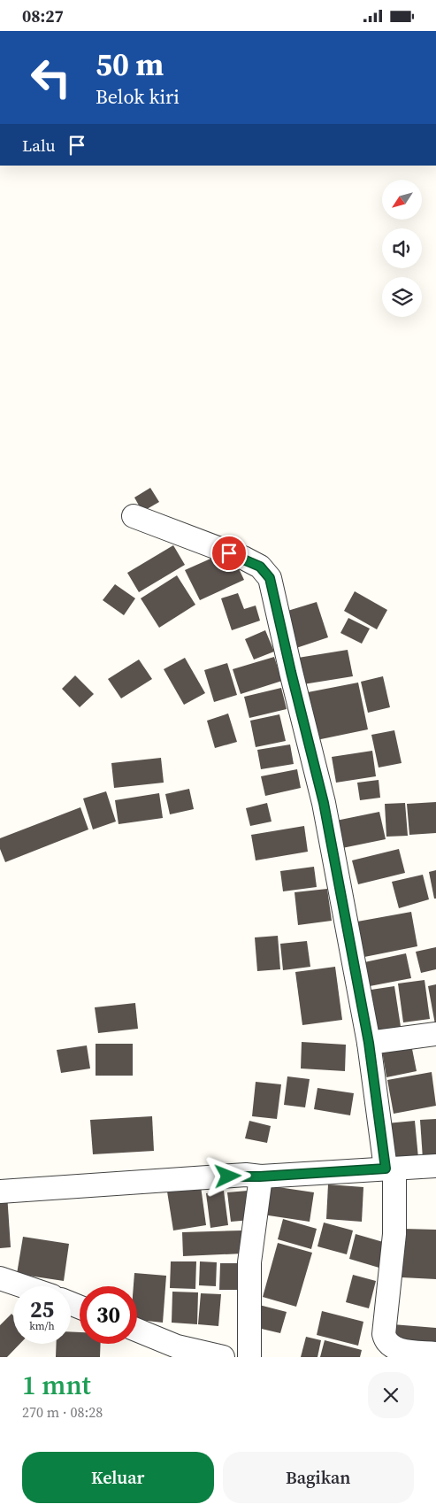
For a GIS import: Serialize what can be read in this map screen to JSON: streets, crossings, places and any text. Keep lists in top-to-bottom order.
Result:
{
  "north": "bottom left",
  "page": {
    "status": "08:27",
    "turn": ["50 m", "Belok kiri"],
    "then": "Lalu",
    "speed": "25 km/h",
    "limit": "30",
    "heading": ["1 mnt", "270 m · 08:28"],
    "buttons": ["Keluar", "Bagikan"]
  }
}
